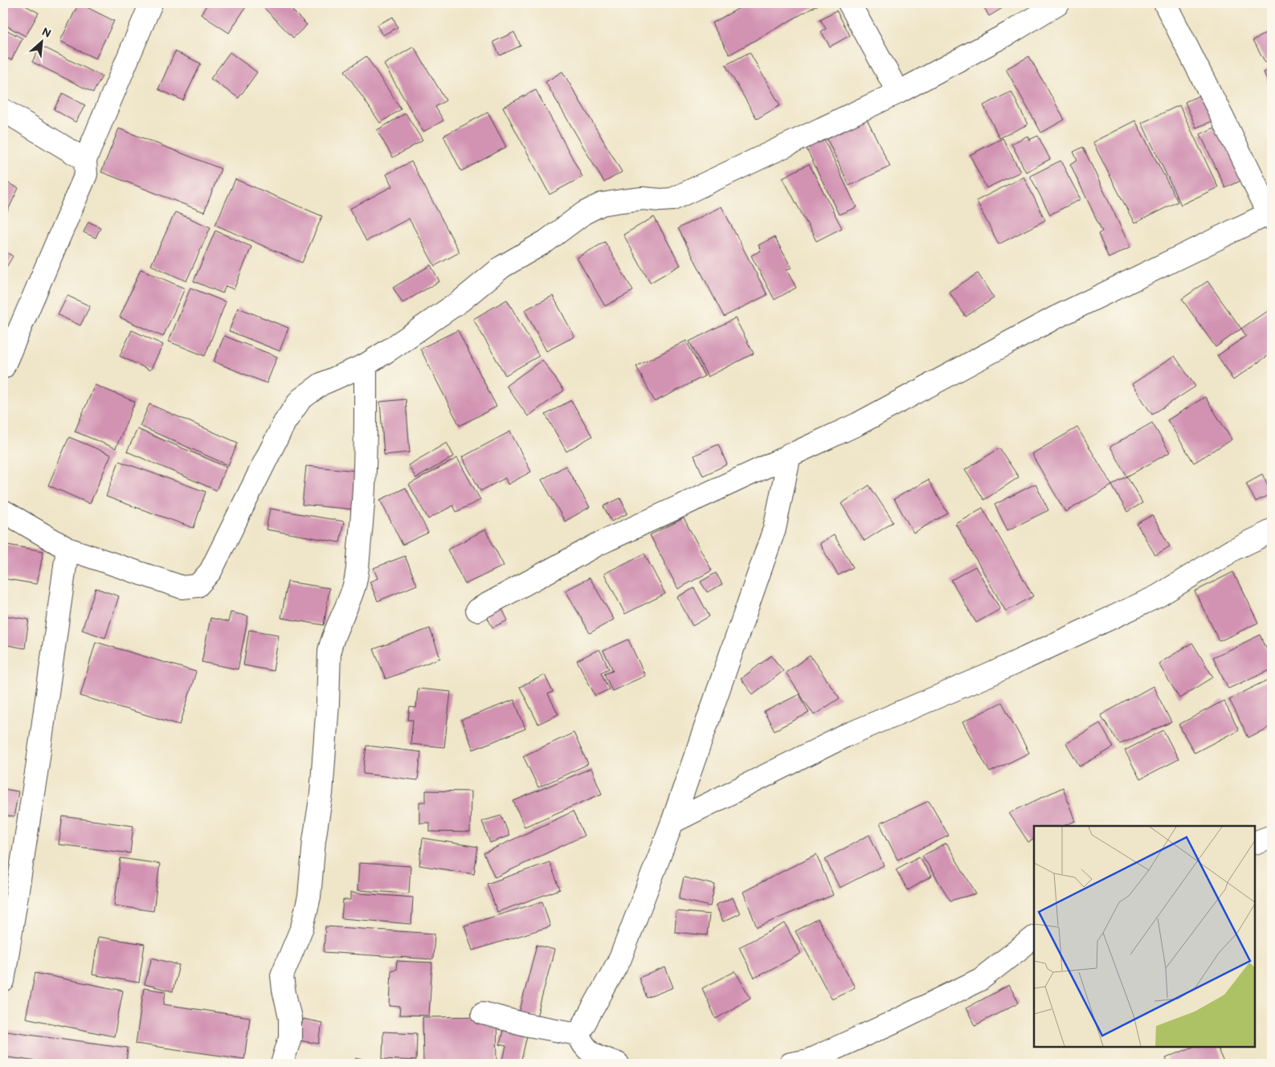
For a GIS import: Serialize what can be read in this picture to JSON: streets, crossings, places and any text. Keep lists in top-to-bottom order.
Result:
{
  "north": "top right"
}
